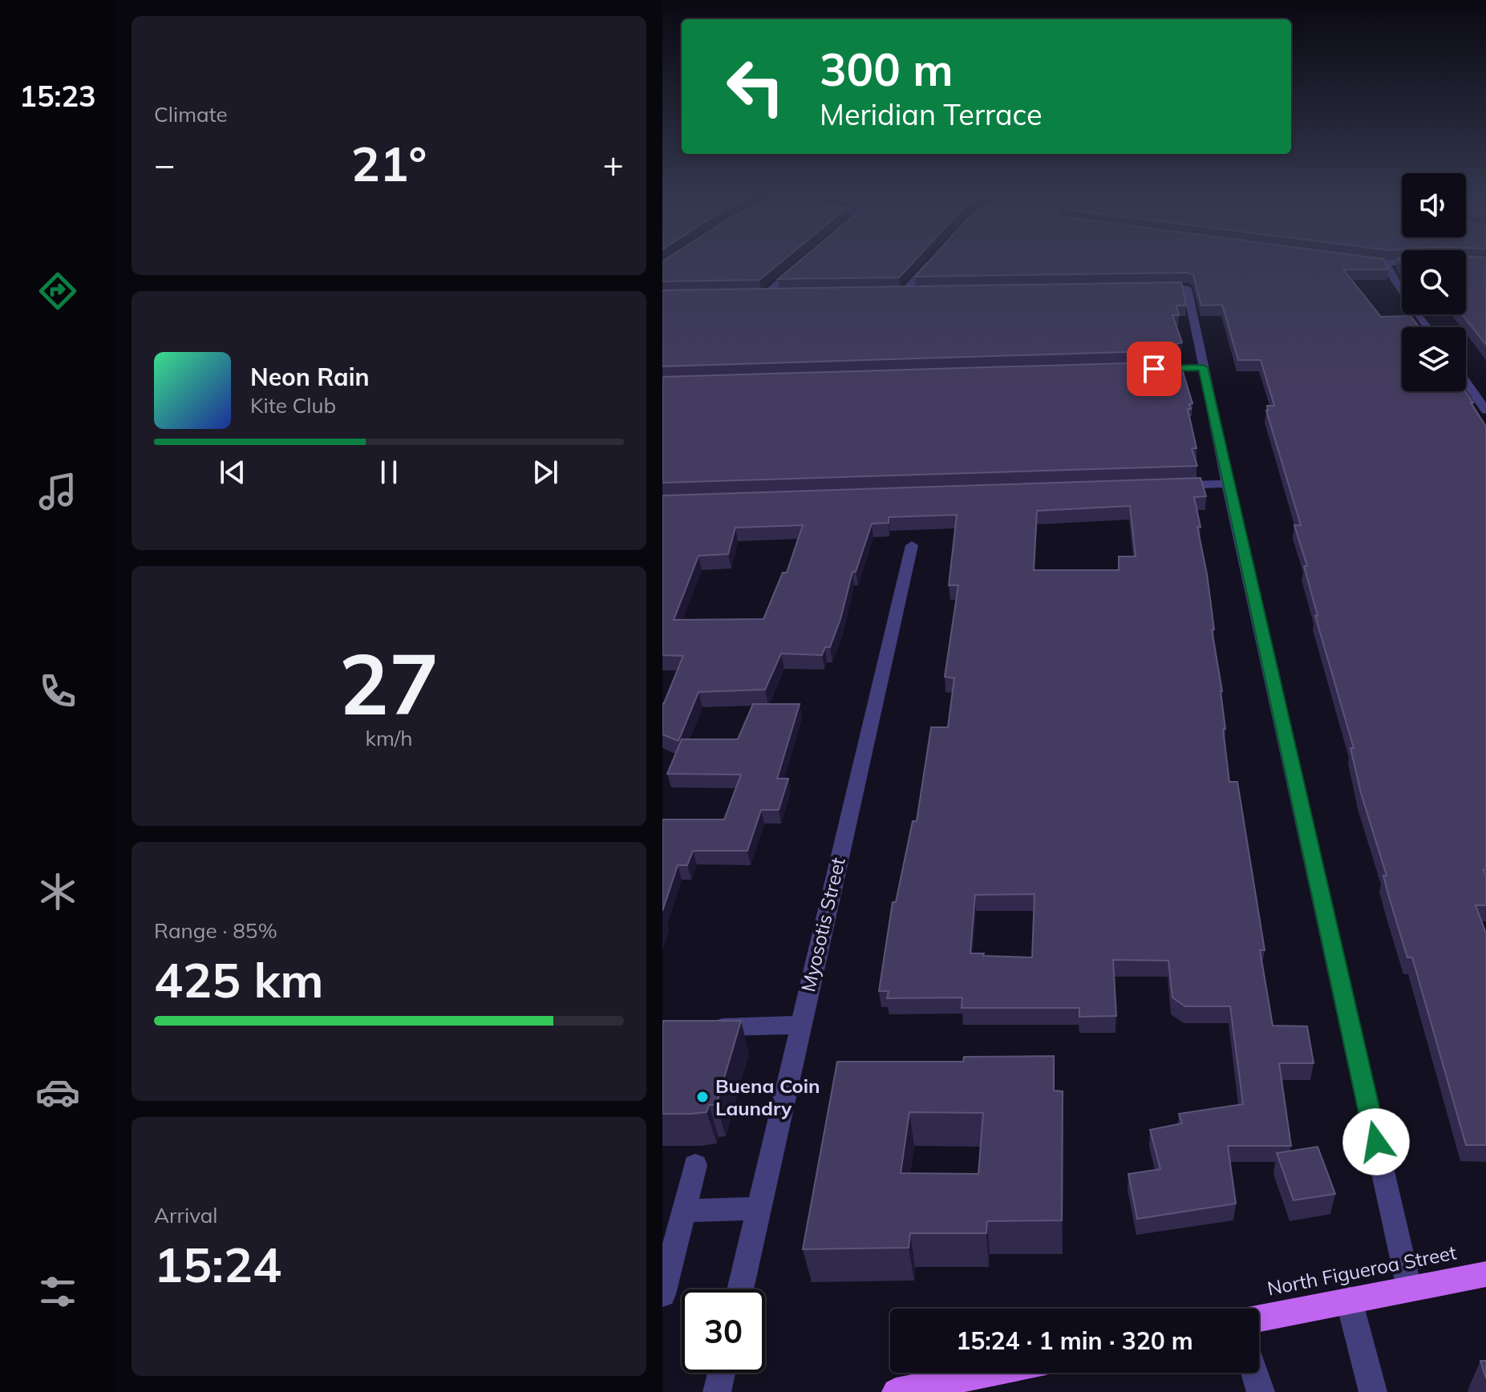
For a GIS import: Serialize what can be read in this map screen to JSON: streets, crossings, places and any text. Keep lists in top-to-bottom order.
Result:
{
  "streets": {
    "main road": ["North Figueroa Street"],
    "street": ["Myosotis Street"]
  },
  "places": ["Buena Coin Laundry"],
  "page": {
    "tabs": "15:23",
    "tile": [
      "Climate",
      ["27", "km/h"],
      ["Range · 85%", "425 km"],
      ["Arrival", "15:24"]
    ],
    "turn": ["300 m", "Meridian Terrace"],
    "heat": ["−", "21°", "+"],
    "song": ["Neon Rain", "Kite Club"],
    "limit": "30",
    "trip": "15:24 · 1 min · 320 m"
  }
}
